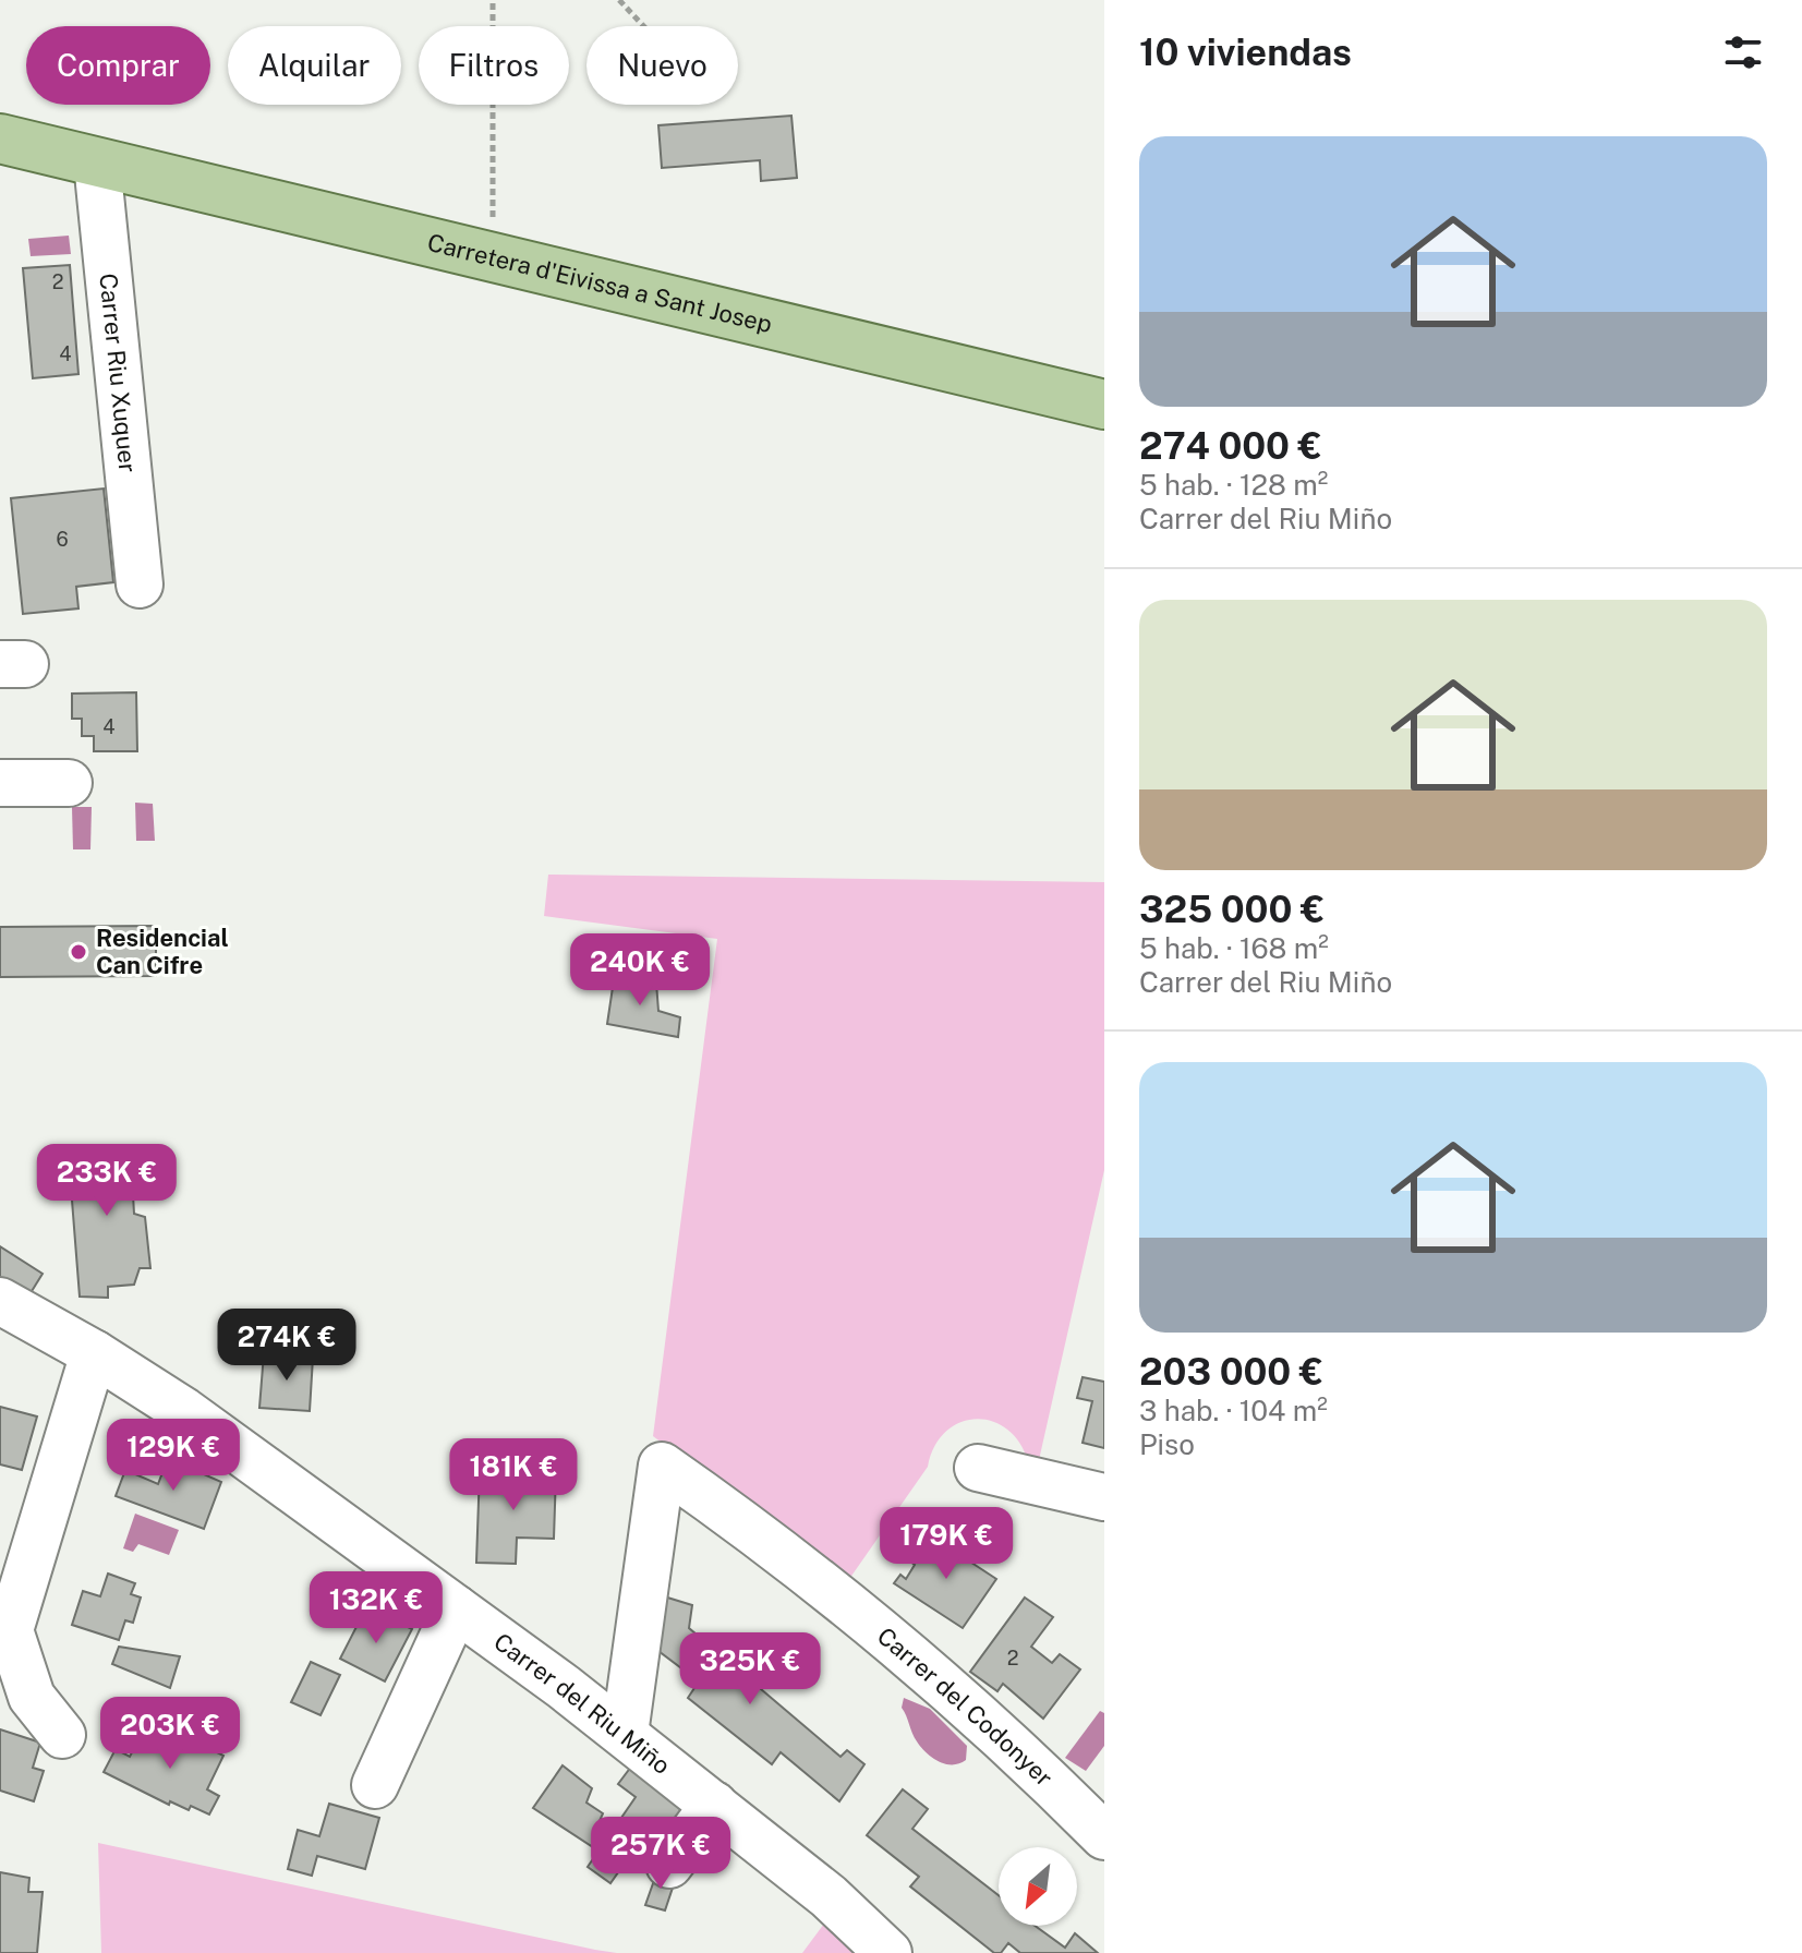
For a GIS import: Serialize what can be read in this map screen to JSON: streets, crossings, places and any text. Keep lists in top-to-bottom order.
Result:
{
  "streets": {
    "main road": ["Carretera d'Eivissa a Sant Josep"],
    "street": ["Carrer Riu Xuquer", "Carrer del Riu Miño", "Carrer del Codonyer"]
  },
  "crossings": [
    ["Carretera d'Eivissa a Sant Josep", "Carrer Riu Xuquer"],
    ["Carrer del Riu Miño", "Carrer del Codonyer"]
  ],
  "places": ["Residencial Can Cifre"],
  "house_numbers": [
    "2",
    "4",
    "6",
    "4",
    "2"
  ],
  "north": "bottom left",
  "page": {
    "heading": "10 viviendas",
    "chip": [
      "Comprar",
      "Alquilar",
      "Filtros",
      "Nuevo"
    ],
    "list": [
      {
        "name": "274 000 €",
        "note": "5 hab. · 128 m² · Carrer del Riu Miño"
      },
      {
        "name": "325 000 €",
        "note": "5 hab. · 168 m² · Carrer del Riu Miño"
      },
      {
        "name": "203 000 €",
        "note": "3 hab. · 104 m² · Piso"
      }
    ],
    "price": [
      "240K €",
      "233K €",
      "274K €",
      "129K €",
      "181K €",
      "179K €",
      "132K €",
      "325K €",
      "203K €",
      "257K €"
    ]
  }
}
